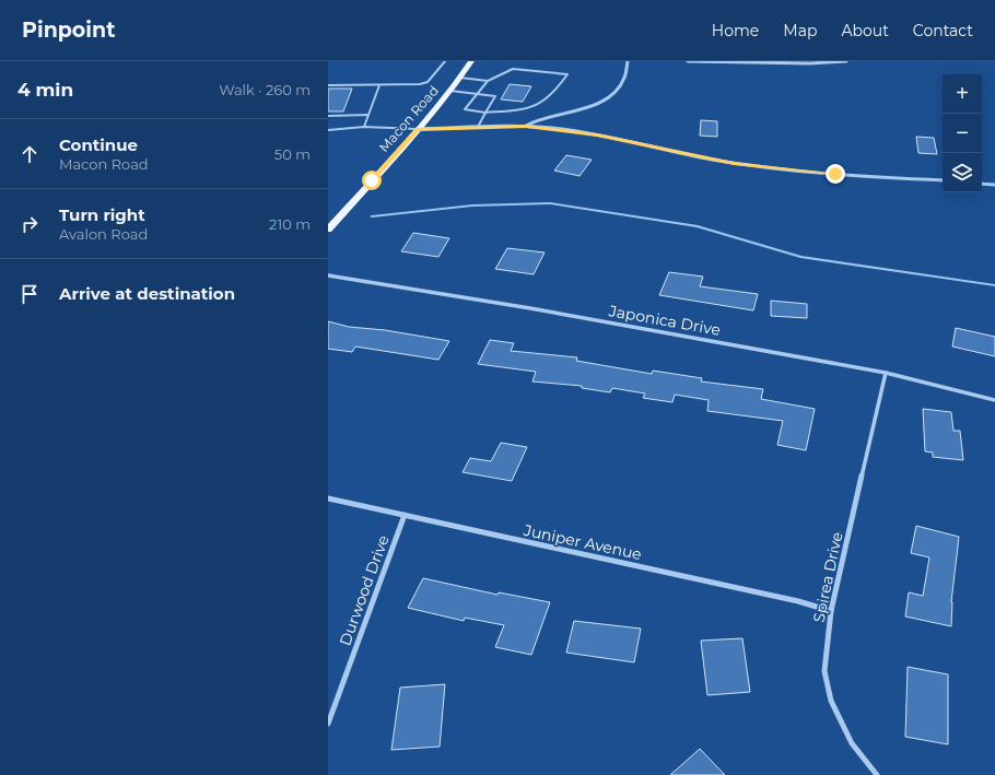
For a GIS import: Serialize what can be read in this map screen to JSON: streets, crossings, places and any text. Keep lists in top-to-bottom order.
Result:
{
  "streets": {
    "main road": ["Macon Road"],
    "street": [
      "Japonica Drive",
      "Juniper Avenue",
      "Spirea Drive",
      "Durwood Drive"
    ]
  },
  "crossings": [
    ["Japonica Drive", "Spirea Drive"],
    ["Juniper Avenue", "Spirea Drive"],
    ["Juniper Avenue", "Durwood Drive"]
  ],
  "page": {
    "header": "Pinpoint",
    "nav": [
      "Home",
      "Map",
      "About",
      "Contact"
    ],
    "heading": ["4 min", "Walk · 260 m"],
    "map_buttons": ["+", "−"],
    "list": [
      ["Continue", "Macon Road", "50 m"],
      ["Turn right", "Avalon Road", "210 m"],
      "Arrive at destination"
    ]
  }
}
